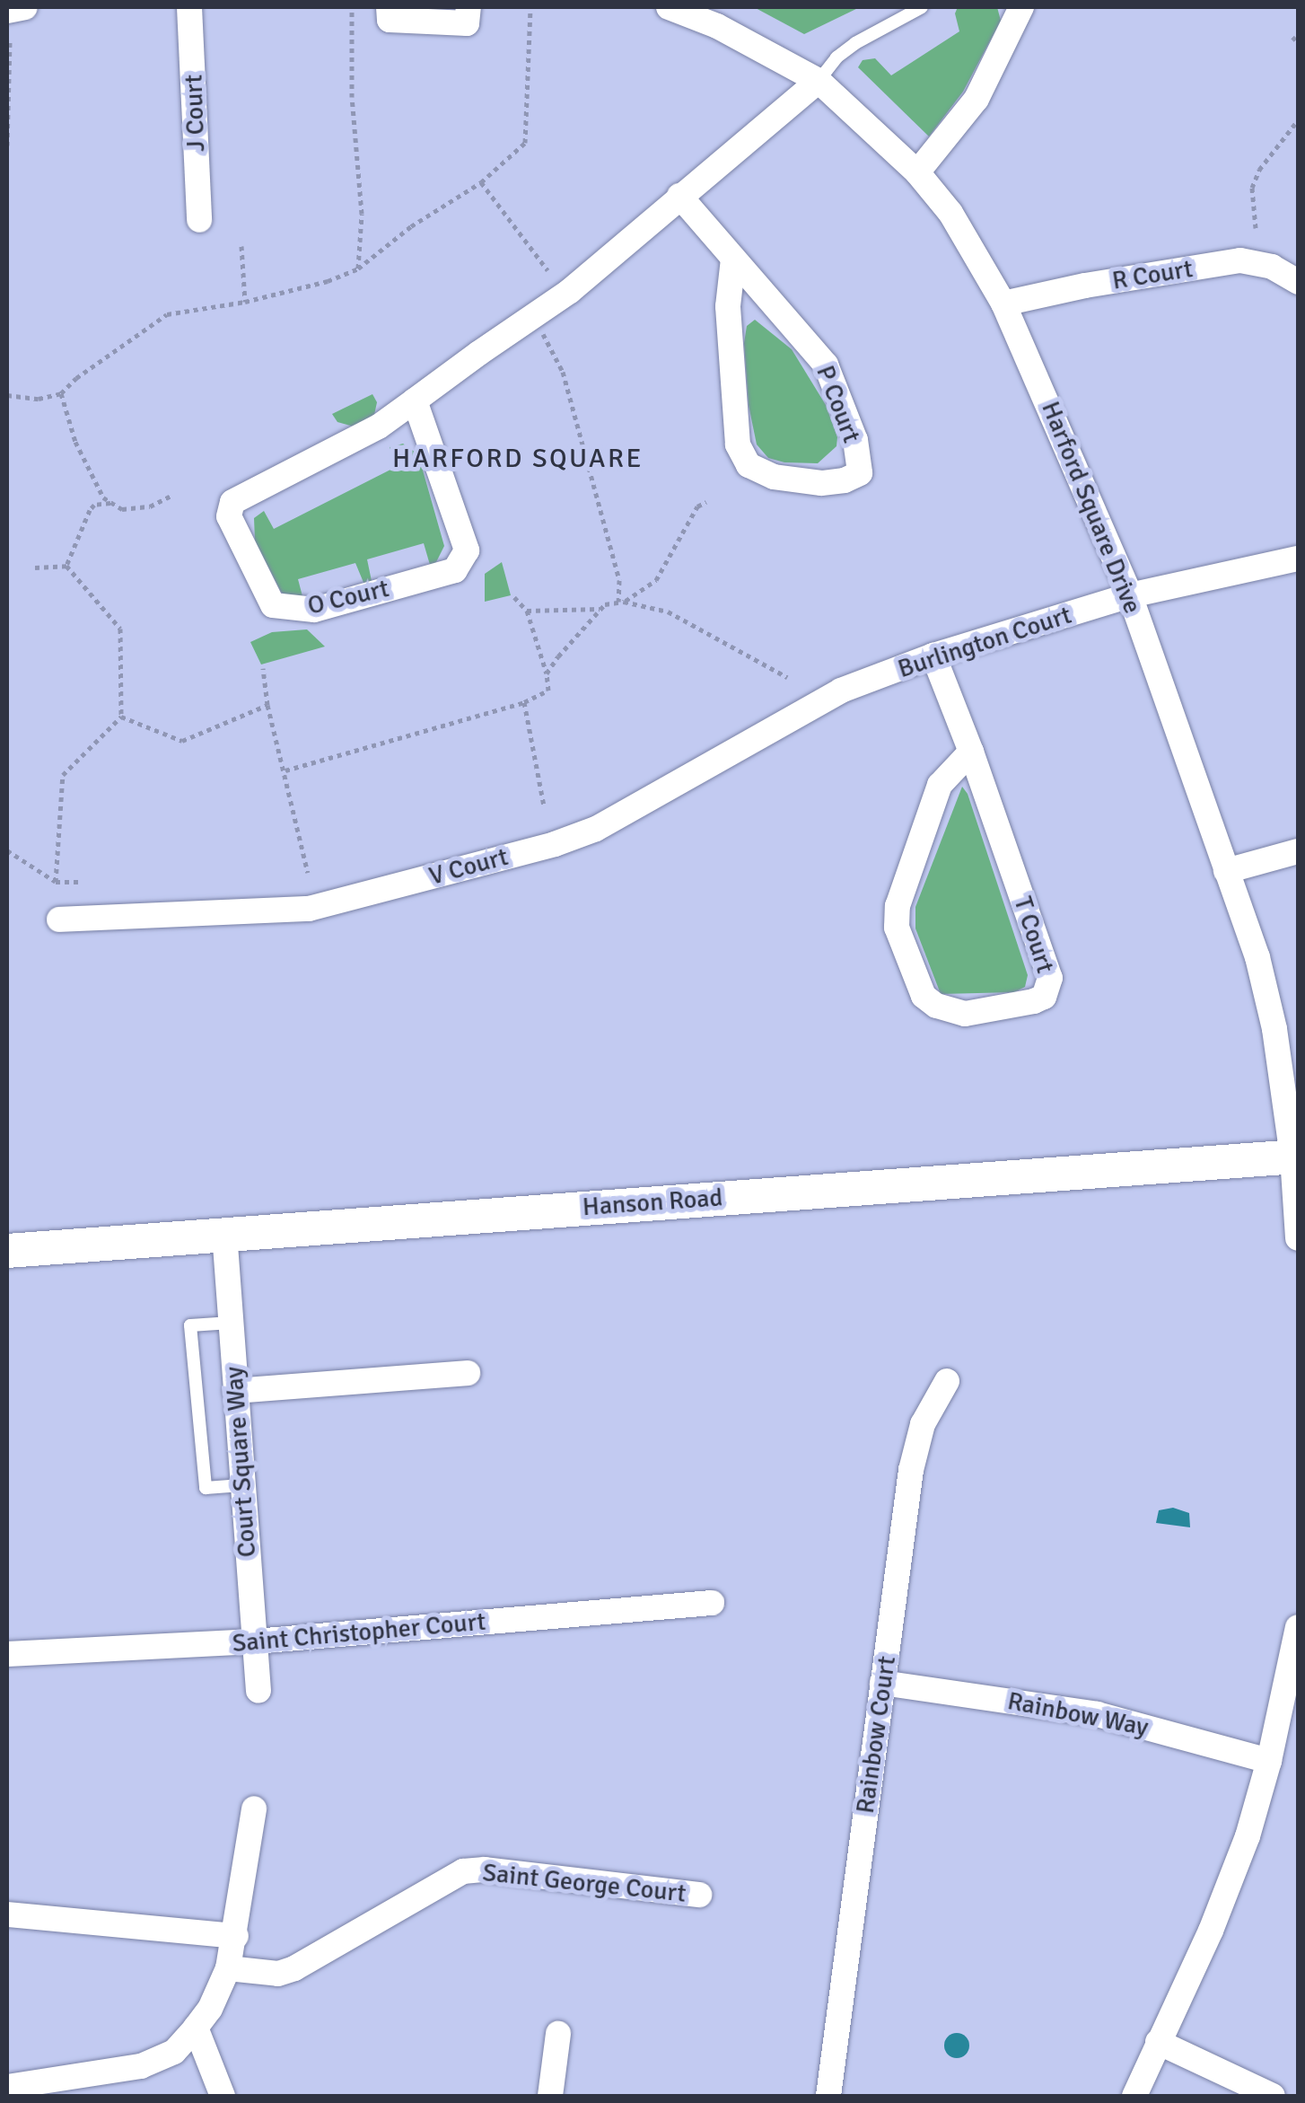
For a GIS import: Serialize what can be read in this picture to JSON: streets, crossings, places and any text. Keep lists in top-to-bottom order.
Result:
{
  "streets": {
    "street": [
      "J Court",
      "R Court",
      "P Court",
      "Harford Square Drive",
      "O Court",
      "Burlington Court",
      "V Court",
      "T Court",
      "Hanson Road",
      "Court Square Way",
      "Saint Christopher Court",
      "Rainbow Way",
      "Rainbow Court",
      "Saint George Court"
    ]
  },
  "crossings": [
    ["R Court", "Harford Square Drive"],
    ["P Court", "O Court"],
    ["Harford Square Drive", "O Court"],
    ["Harford Square Drive", "Burlington Court"],
    ["Harford Square Drive", "Hanson Road"],
    ["Burlington Court", "V Court"],
    ["Burlington Court", "T Court"],
    ["Hanson Road", "Court Square Way"],
    ["Court Square Way", "Saint Christopher Court"],
    ["Rainbow Way", "Rainbow Court"]
  ],
  "districts": ["HARFORD SQUARE"]
}
